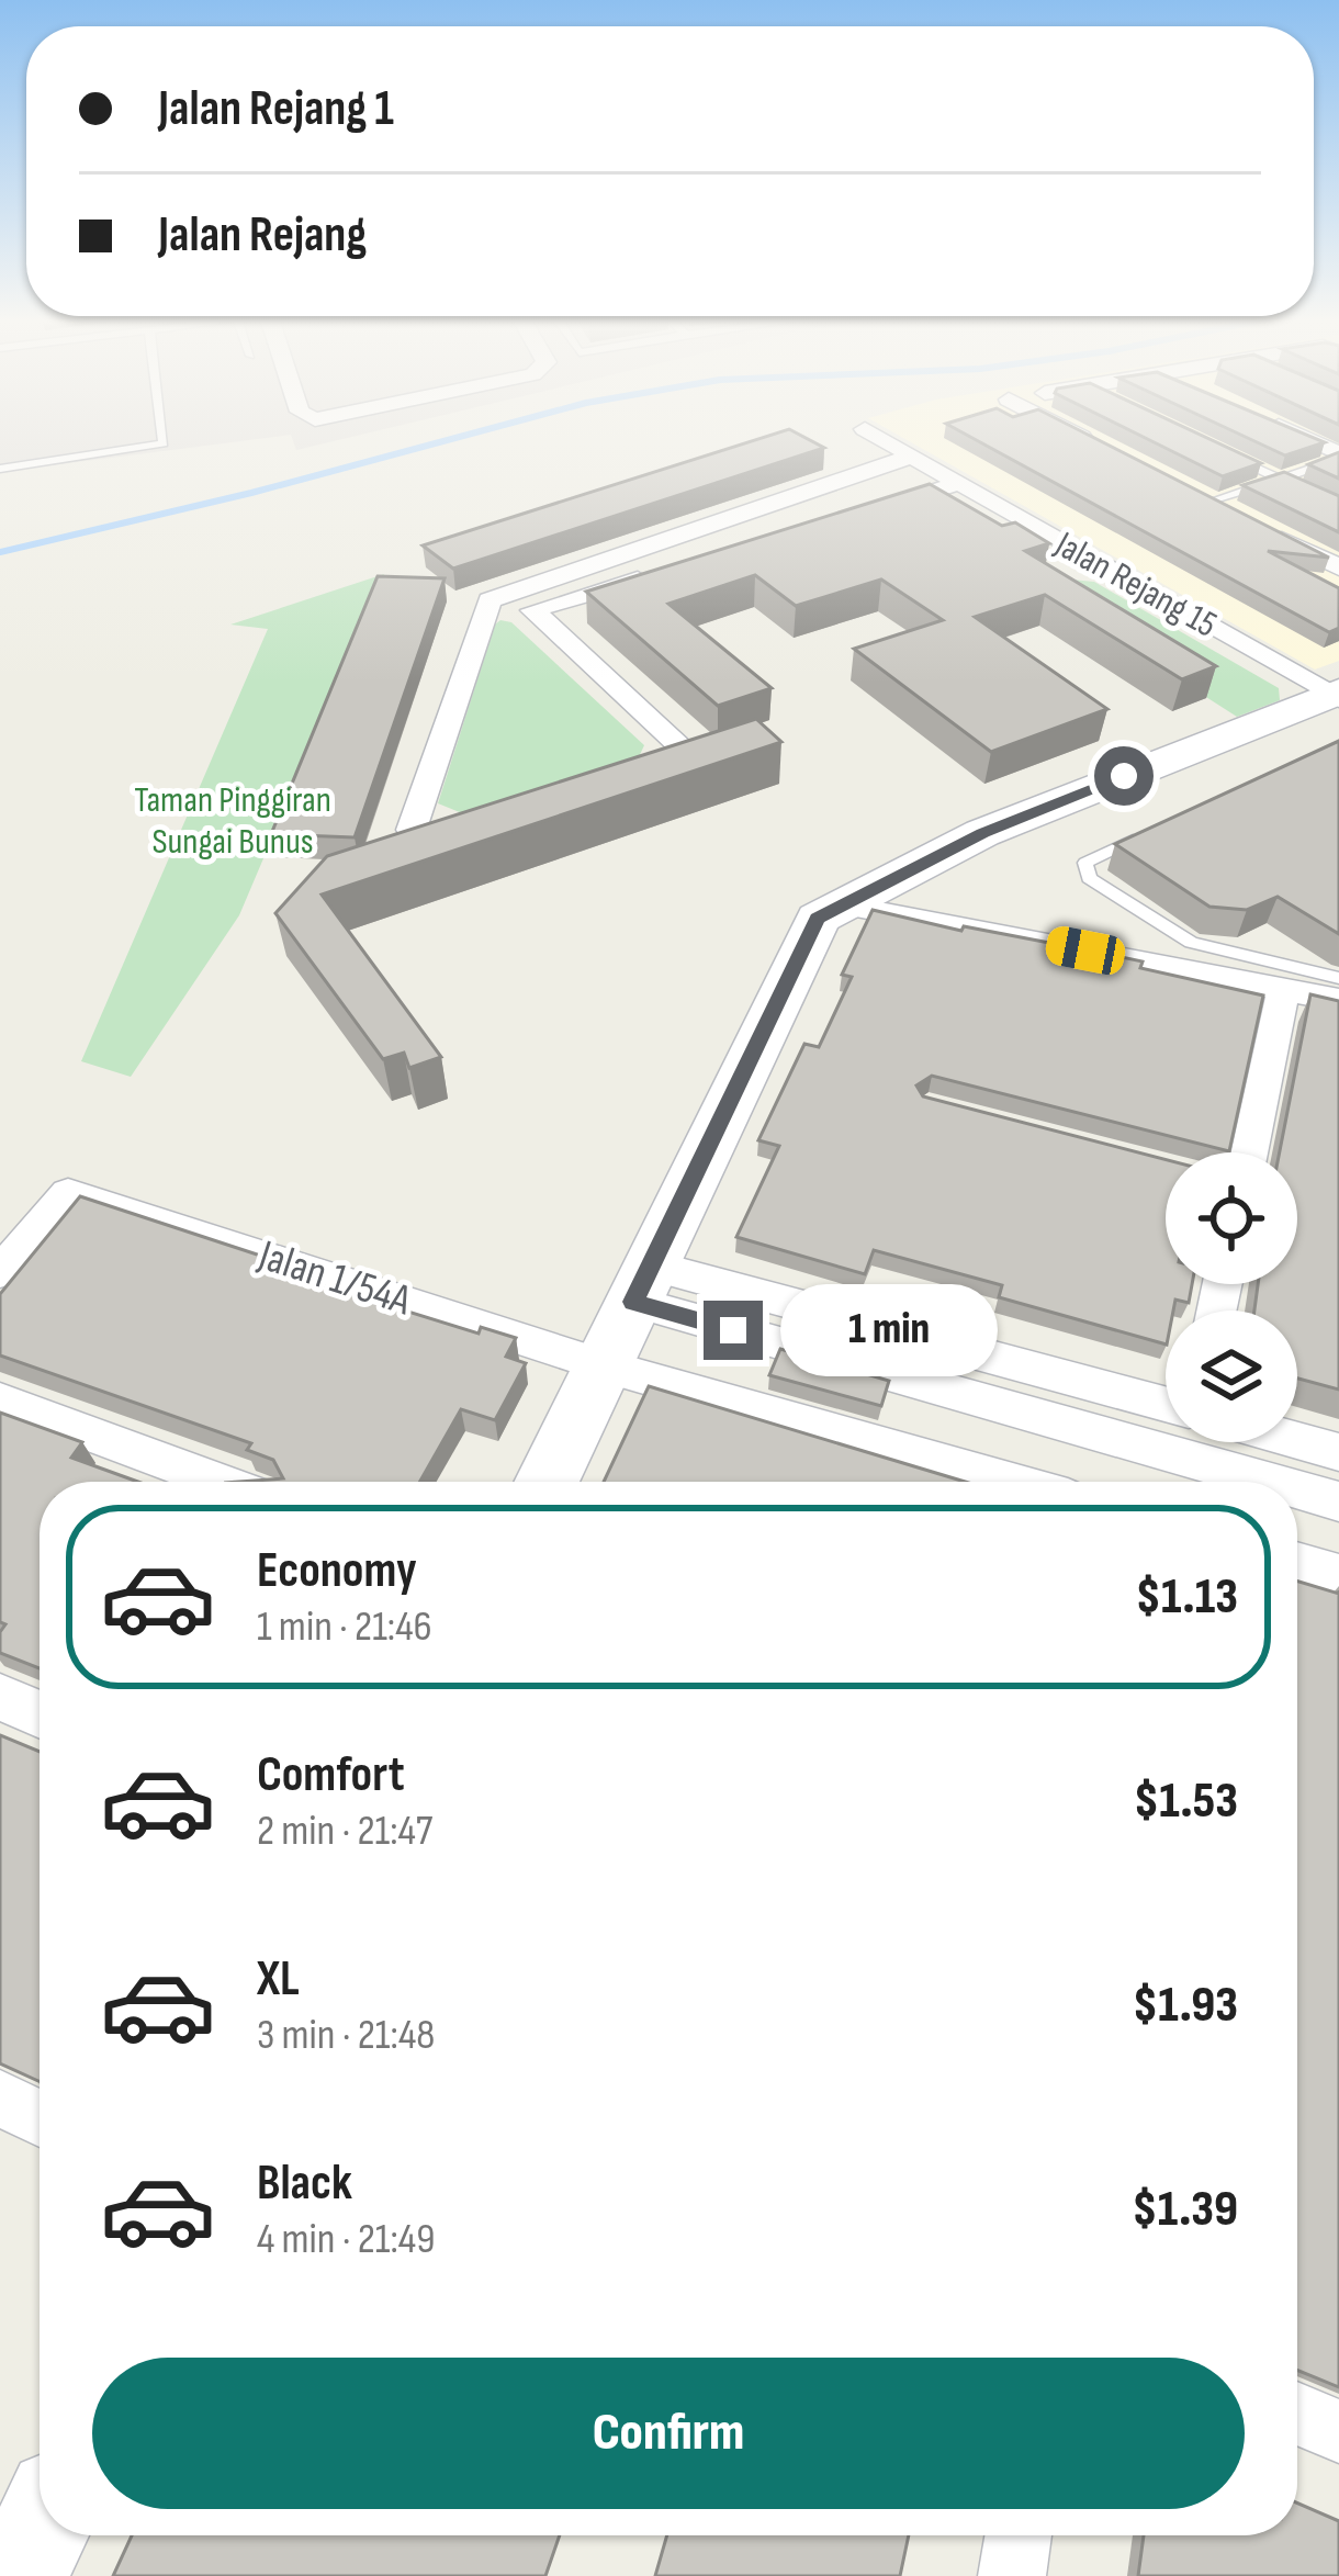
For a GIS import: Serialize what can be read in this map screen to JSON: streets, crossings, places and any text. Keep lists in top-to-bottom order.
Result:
{
  "streets": {
    "street": ["Jalan Rejang 15", "Jalan 1/54A"]
  },
  "parks": ["Taman Pinggiran Sungai Bunus"],
  "page": {
    "banner": ["Jalan Rejang 1", "Jalan Rejang"],
    "bubble": "1 min",
    "list": [
      {
        "name": "Economy",
        "note": "1 min · 21:46",
        "value": "$1.13"
      },
      {
        "name": "Comfort",
        "note": "2 min · 21:47",
        "value": "$1.53"
      },
      {
        "name": "XL",
        "note": "3 min · 21:48",
        "value": "$1.93"
      },
      {
        "name": "Black",
        "note": "4 min · 21:49",
        "value": "$1.39"
      }
    ],
    "buttons": "Confirm"
  }
}
